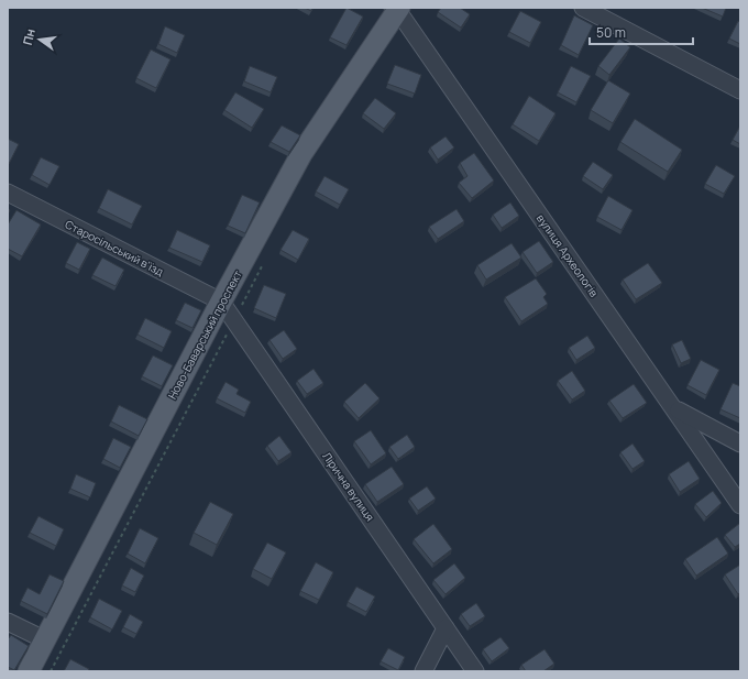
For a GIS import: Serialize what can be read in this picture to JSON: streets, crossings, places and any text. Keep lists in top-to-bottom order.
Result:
{
  "streets": {
    "main road": ["Ново-Баварський проспект"],
    "street": ["Старосільський в'їзд", "вулиця Археологів", "Лірична вулиця"]
  },
  "crossings": [
    ["Старосільський в'їзд", "Ново-Баварський проспект"],
    ["Старосільський в'їзд", "Лірична вулиця"],
    ["вулиця Археологів", "Ново-Баварський проспект"],
    ["Ново-Баварський проспект", "Лірична вулиця"]
  ],
  "scale_bar": "50 m",
  "north": "left"
}
